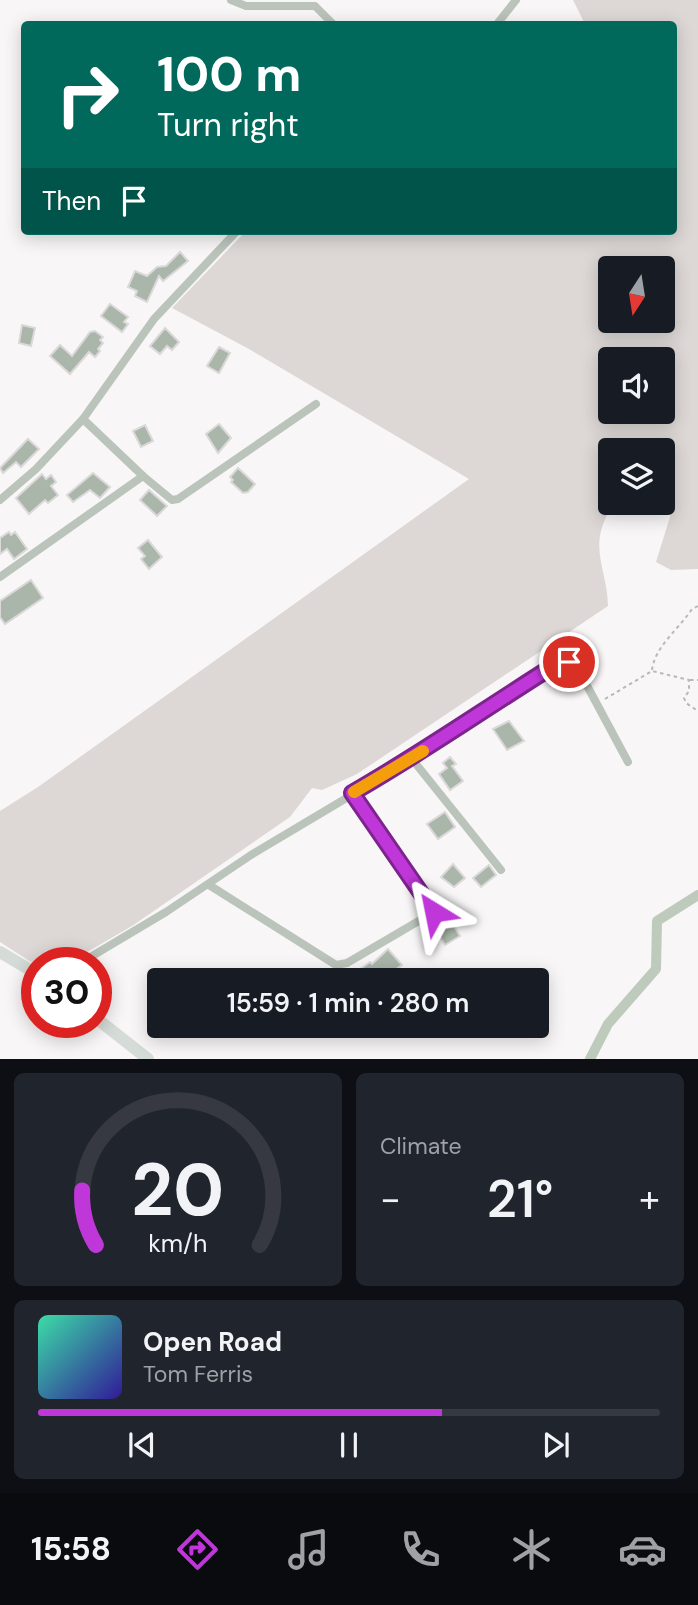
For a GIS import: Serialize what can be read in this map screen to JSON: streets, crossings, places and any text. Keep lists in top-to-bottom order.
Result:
{
  "north": "bottom",
  "page": {
    "turn": ["100 m", "Turn right"],
    "then": "Then",
    "limit": "30",
    "trip": "15:59 · 1 min · 280 m",
    "tile": "Climate",
    "heat": ["−", "21°", "+"],
    "song": ["Open Road", "Tom Ferris"],
    "tabs": "15:58",
    "gauge": ["20", "km/h"]
  }
}
